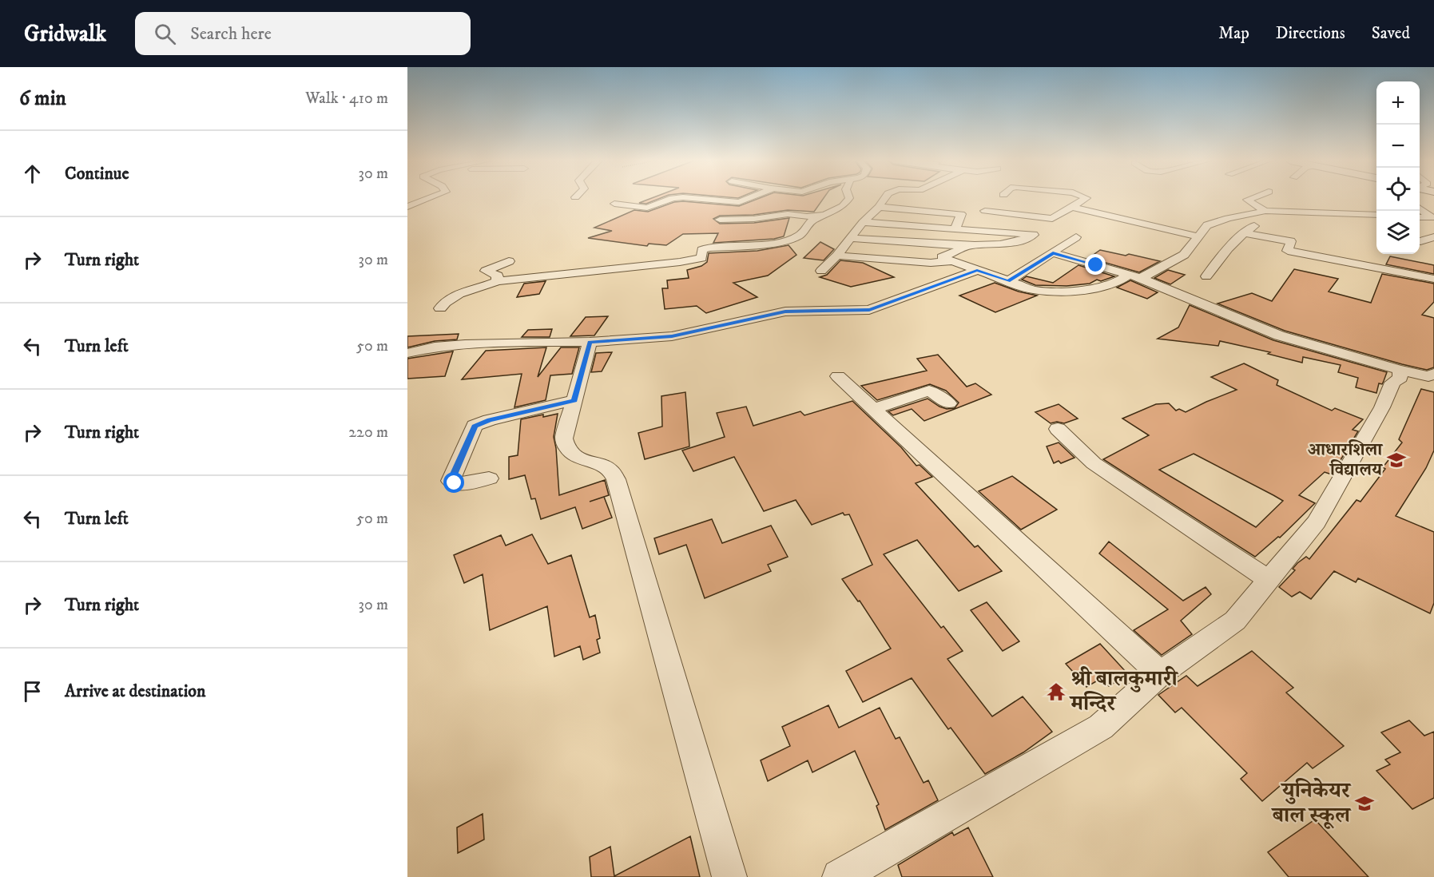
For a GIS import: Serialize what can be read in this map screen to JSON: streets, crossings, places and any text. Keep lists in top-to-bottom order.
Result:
{
  "places": {
    "school or university": ["आधारशिला विद्यालय", "युनिकेयर बाल स्कूल"],
    "temple": ["श्री बालकुमारी मन्दिर"]
  },
  "page": {
    "header": "Gridwalk",
    "search": "Search here",
    "nav": ["Map", "Directions", "Saved"],
    "heading": ["6 min", "Walk · 410 m"],
    "map_buttons": ["+", "−"],
    "list": [
      ["Continue", "30 m"],
      ["Turn right", "30 m"],
      ["Turn left", "50 m"],
      ["Turn right", "220 m"],
      ["Turn left", "50 m"],
      ["Turn right", "30 m"],
      "Arrive at destination"
    ]
  }
}
